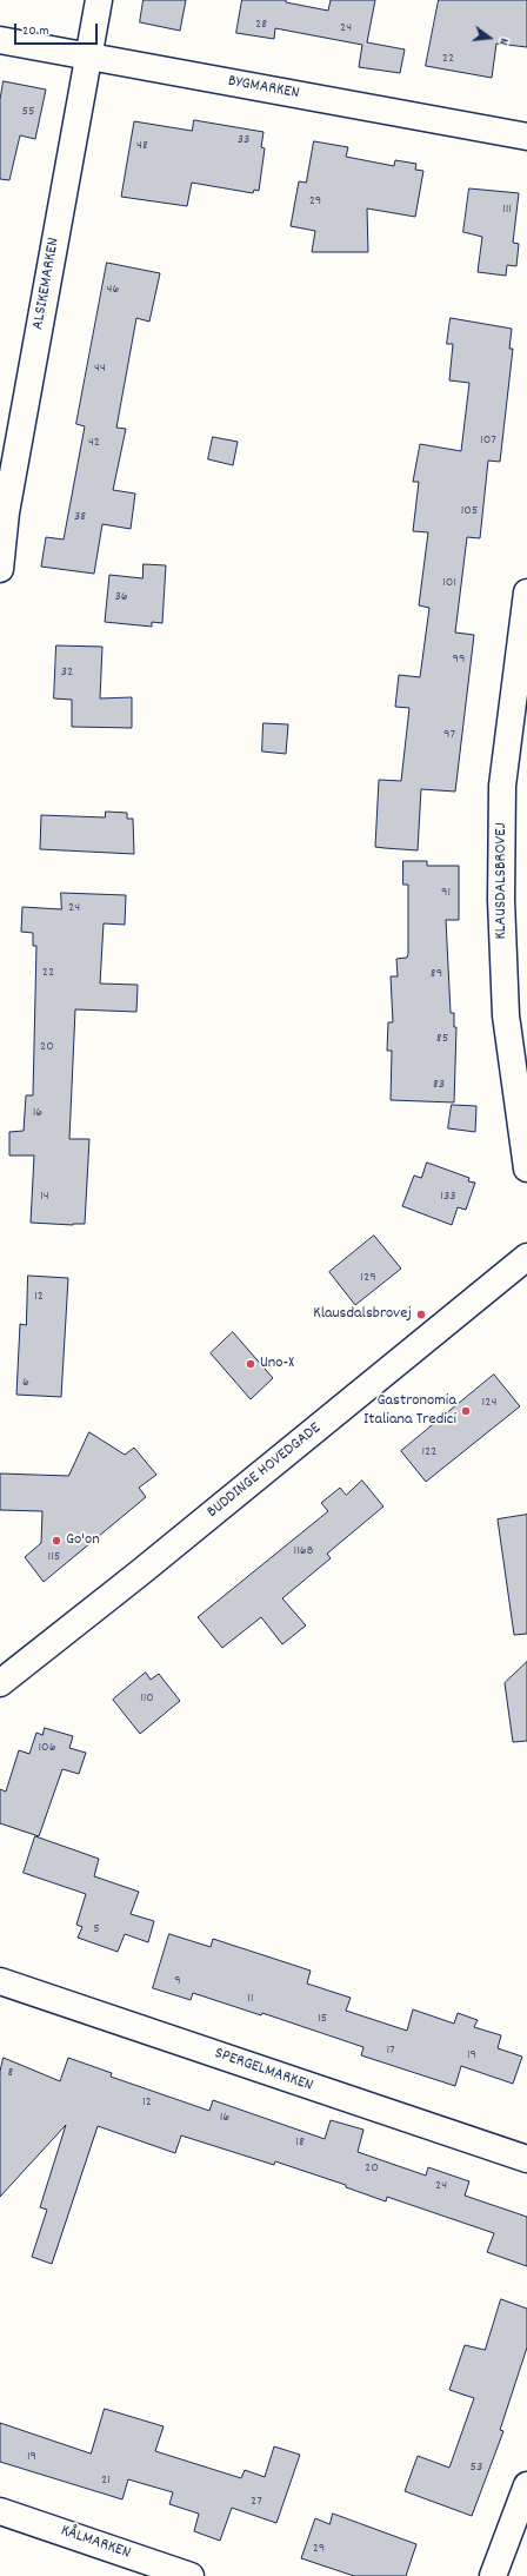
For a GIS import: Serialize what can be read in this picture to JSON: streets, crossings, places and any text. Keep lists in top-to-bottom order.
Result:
{
  "streets": {
    "street": [
      "BYGMARKEN",
      "ALSIKEMARKEN",
      "KLAUSDALSBROVEJ",
      "BUDDINGE HOVEDGADE",
      "SPERGELMARKEN",
      "KÅLMARKEN"
    ]
  },
  "crossings": [
    ["BYGMARKEN", "ALSIKEMARKEN"]
  ],
  "places": [
    "Klausdalsbrovej",
    "Uno-X",
    "Gastronomia Italiana Tredici",
    "Go'on"
  ],
  "house_numbers": [
    "28",
    "24",
    "22",
    "55",
    "33",
    "48",
    "29",
    "111",
    "46",
    "44",
    "107",
    "42",
    "105",
    "38",
    "101",
    "36",
    "99",
    "32",
    "97",
    "91",
    "24",
    "22",
    "89",
    "85",
    "20",
    "83",
    "16",
    "14",
    "133",
    "129",
    "12",
    "6",
    "124",
    "122",
    "116B",
    "115",
    "110",
    "106",
    "5",
    "9",
    "11",
    "15",
    "17",
    "19",
    "8",
    "12",
    "16",
    "18",
    "20",
    "24",
    "19",
    "53",
    "21",
    "27",
    "29"
  ],
  "scale_bar": "20 m",
  "north": "right"
}
